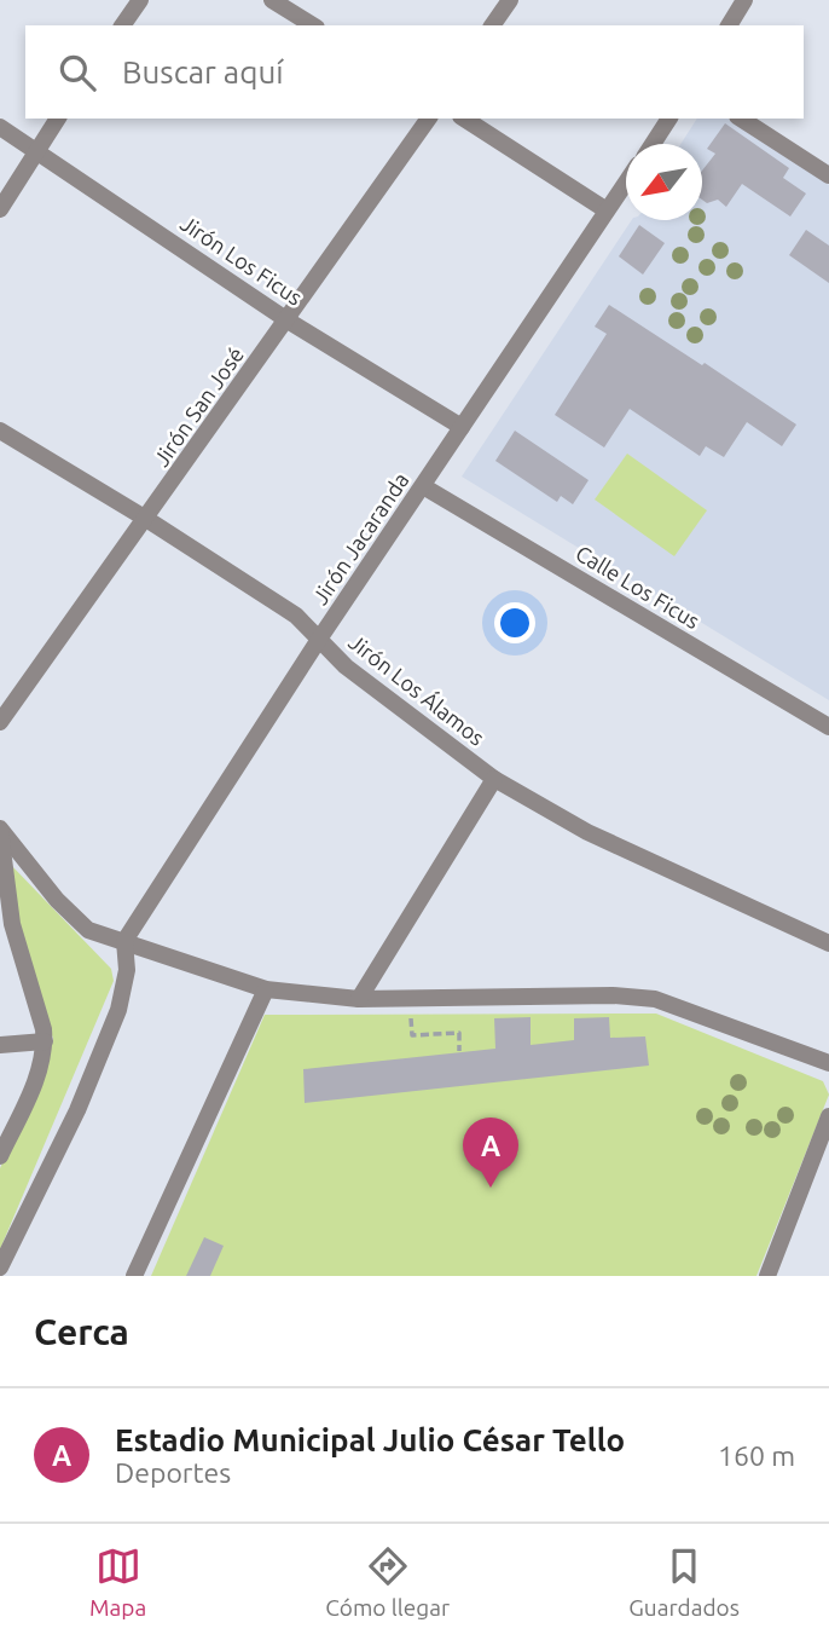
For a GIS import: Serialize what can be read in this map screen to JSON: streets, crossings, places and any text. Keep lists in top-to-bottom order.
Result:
{
  "streets": {
    "street": [
      "Jirón Los Ficus",
      "Jirón San José",
      "Jirón Jacaranda",
      "Calle Los Ficus",
      "Jirón Los Álamos"
    ]
  },
  "crossings": [
    ["Jirón Los Ficus", "Jirón San José"],
    ["Jirón Los Ficus", "Jirón Jacaranda"],
    ["Jirón San José", "Jirón Los Álamos"],
    ["Jirón Jacaranda", "Calle Los Ficus"],
    ["Jirón Jacaranda", "Jirón Los Álamos"]
  ],
  "north": "bottom left",
  "page": {
    "search": "Buscar aquí",
    "pins": "A",
    "heading": "Cerca",
    "list": [
      {
        "mark": "A",
        "name": "Estadio Municipal Julio César Tello",
        "note": "Deportes",
        "value": "160 m"
      }
    ],
    "nav": ["Mapa", "Cómo llegar", "Guardados"]
  }
}
